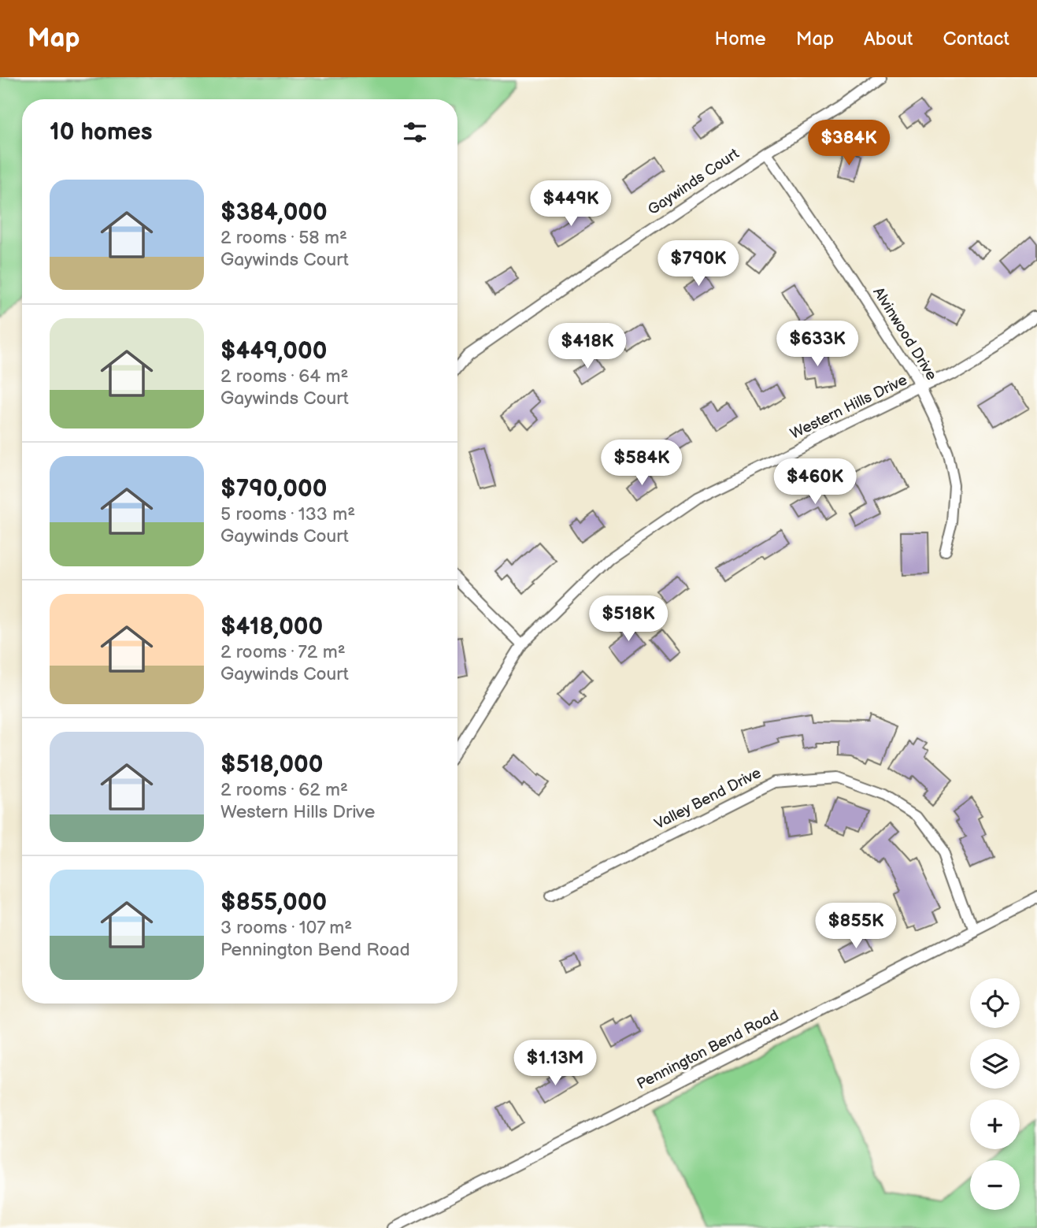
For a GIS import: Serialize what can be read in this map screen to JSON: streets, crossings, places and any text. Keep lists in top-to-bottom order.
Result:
{
  "streets": {
    "street": [
      "Gaywinds Court",
      "Alvinwood Drive",
      "Western Hills Drive",
      "Valley Bend Drive",
      "Pennington Bend Road"
    ]
  },
  "crossings": [
    ["Gaywinds Court", "Alvinwood Drive"],
    ["Alvinwood Drive", "Western Hills Drive"],
    ["Valley Bend Drive", "Pennington Bend Road"]
  ],
  "page": {
    "header": "Map",
    "nav": [
      "Home",
      "Map",
      "About",
      "Contact"
    ],
    "heading": "10 homes",
    "price": [
      "$384K",
      "$449K",
      "$790K",
      "$633K",
      "$418K",
      "$584K",
      "$460K",
      "$518K",
      "$855K",
      "$1.13M"
    ],
    "list": [
      {
        "name": "$384,000",
        "note": "2 rooms · 58 m² · Gaywinds Court"
      },
      {
        "name": "$449,000",
        "note": "2 rooms · 64 m² · Gaywinds Court"
      },
      {
        "name": "$790,000",
        "note": "5 rooms · 133 m² · Gaywinds Court"
      },
      {
        "name": "$418,000",
        "note": "2 rooms · 72 m² · Gaywinds Court"
      },
      {
        "name": "$518,000",
        "note": "2 rooms · 62 m² · Western Hills Drive"
      },
      {
        "name": "$855,000",
        "note": "3 rooms · 107 m² · Pennington Bend Road"
      }
    ],
    "map_buttons": ["+", "−"]
  }
}
